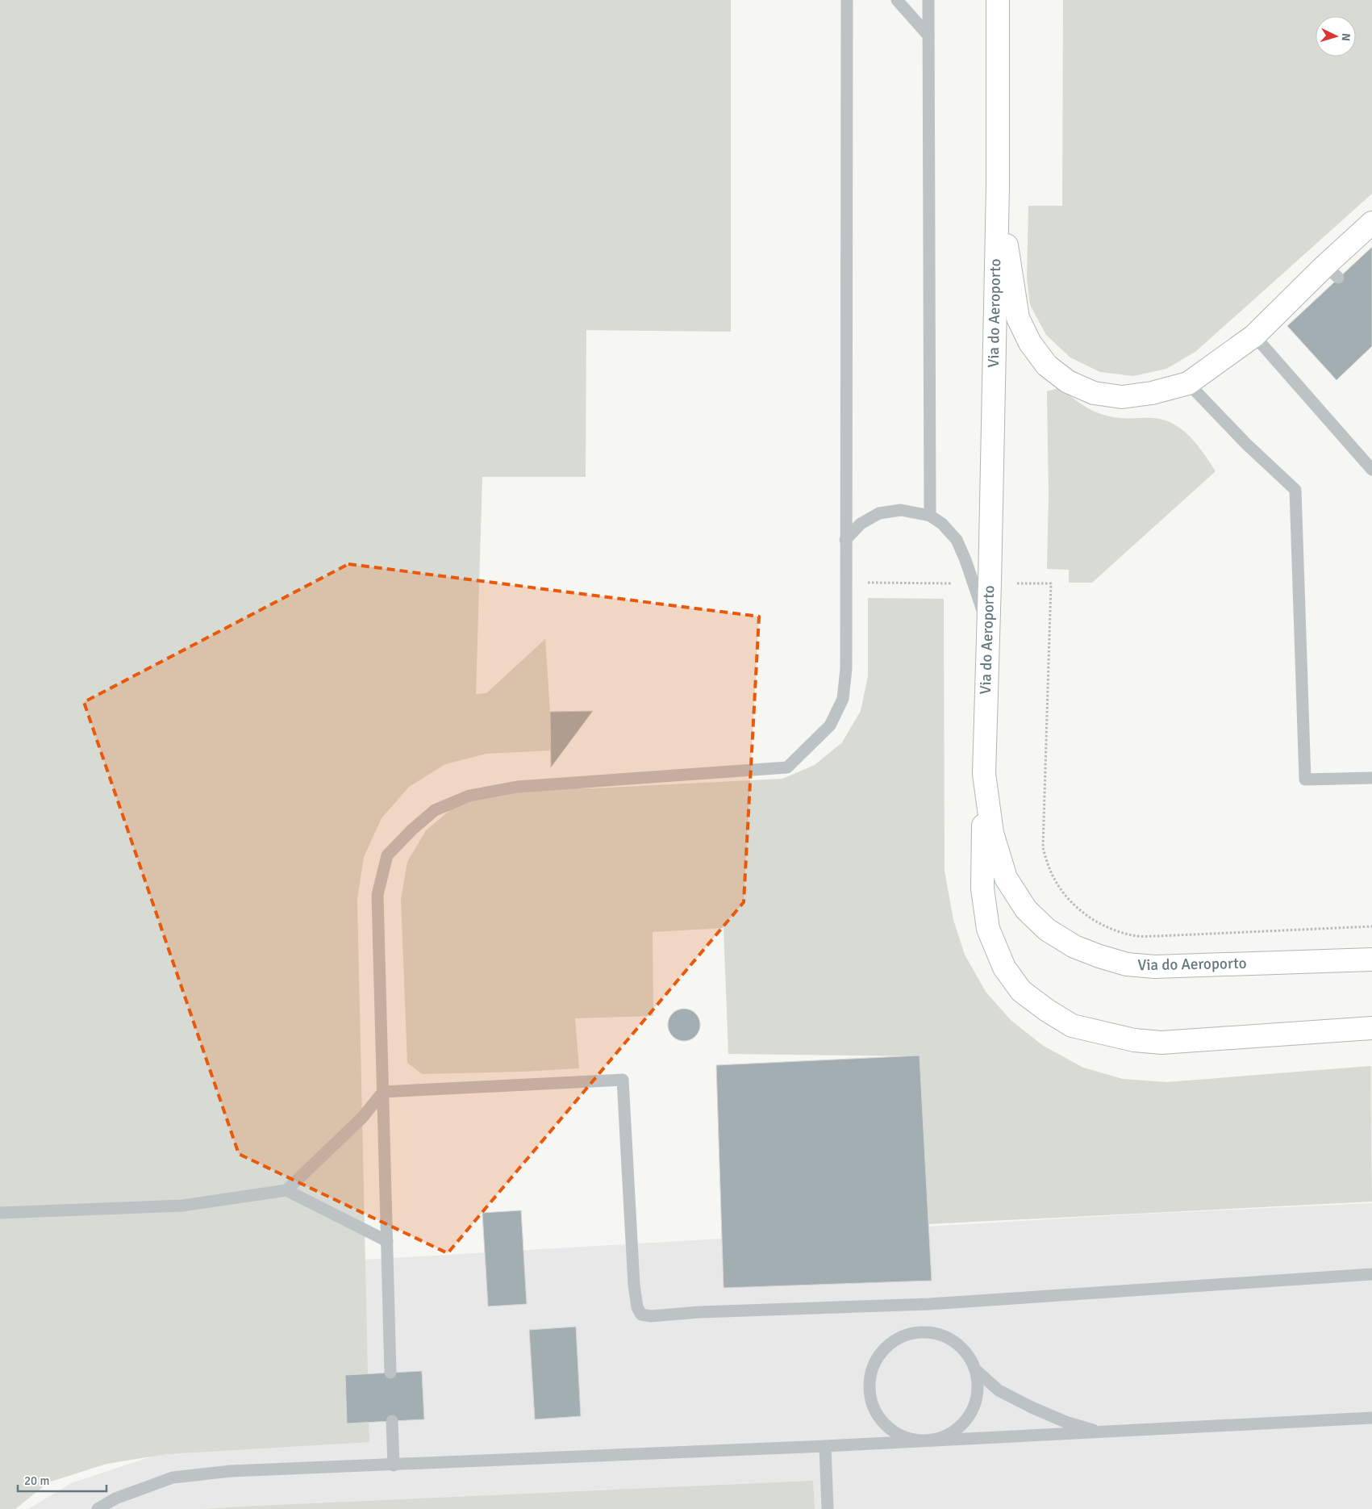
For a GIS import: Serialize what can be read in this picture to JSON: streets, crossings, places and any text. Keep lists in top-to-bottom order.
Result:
{
  "streets": {
    "street": ["Via do Aeroporto"]
  },
  "scale_bar": "20 m",
  "north": "right"
}
